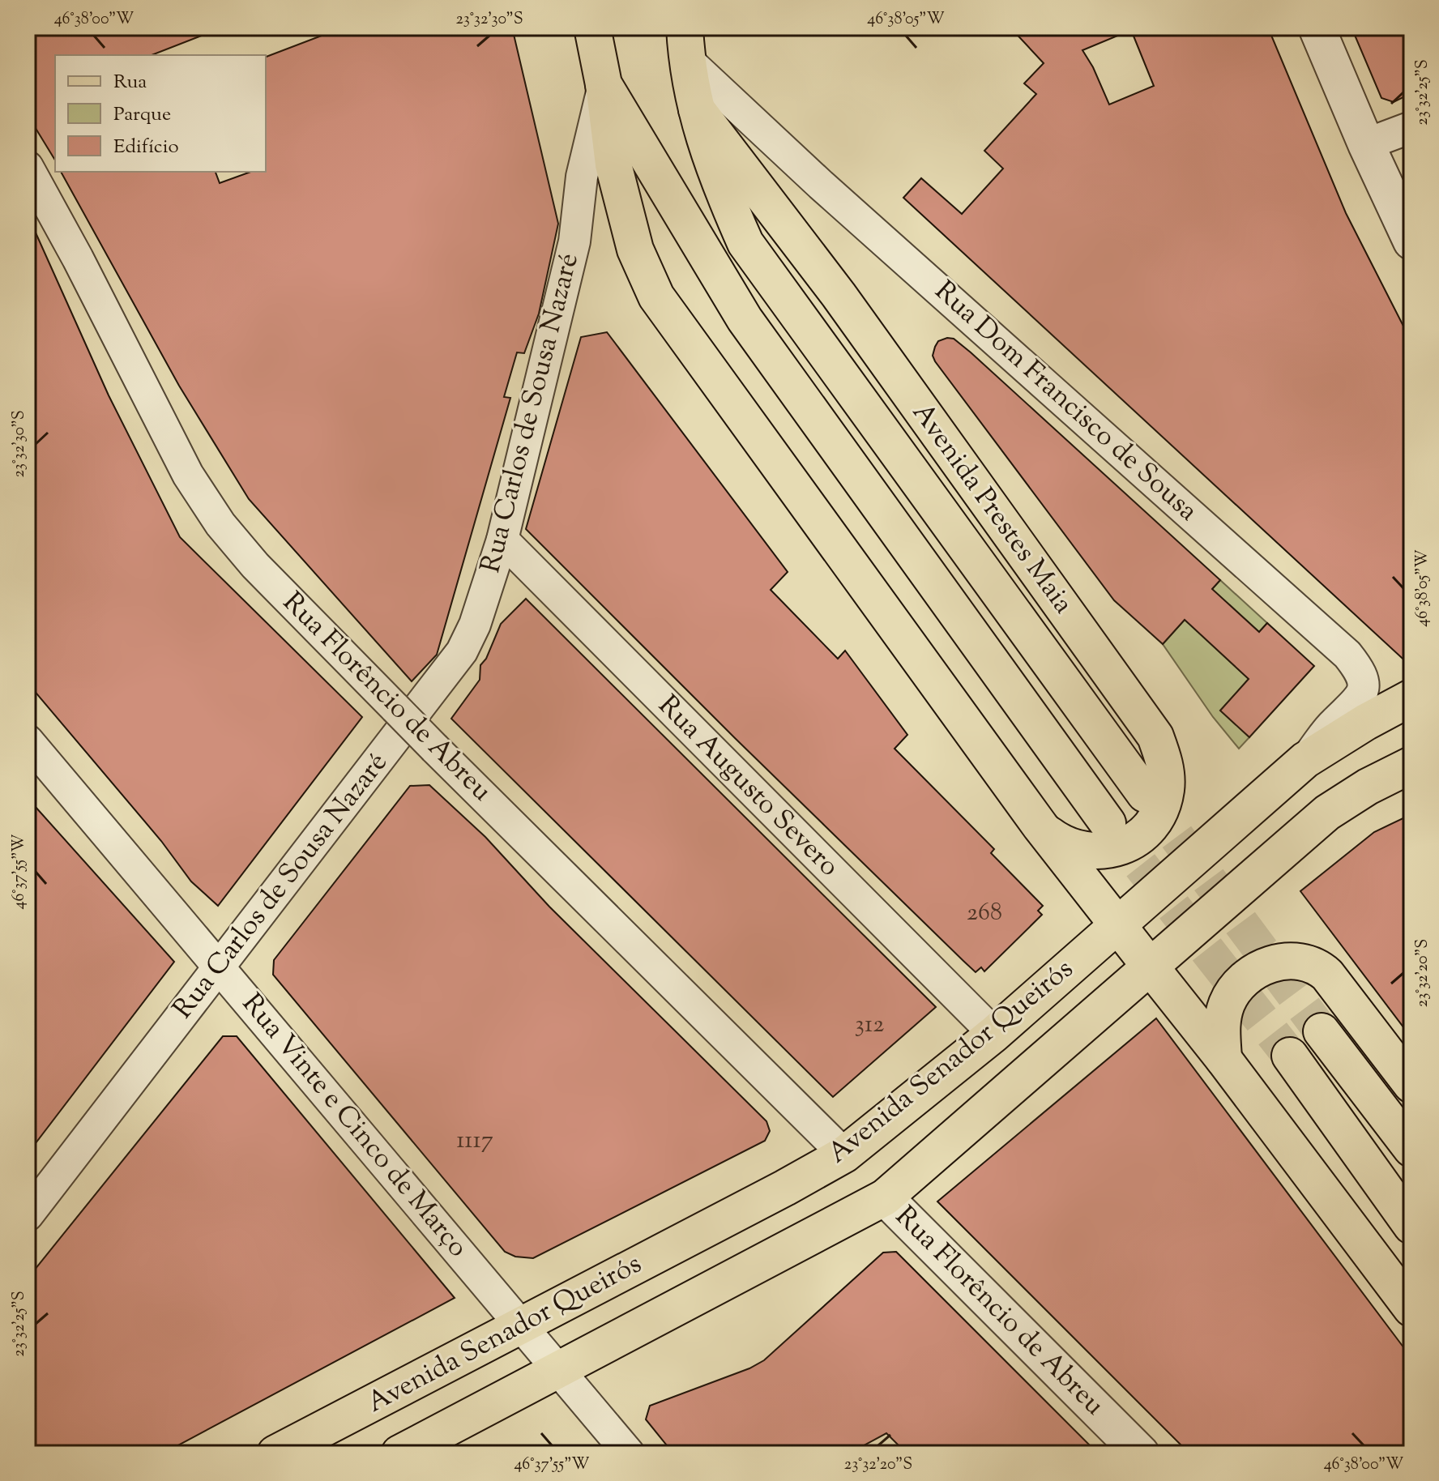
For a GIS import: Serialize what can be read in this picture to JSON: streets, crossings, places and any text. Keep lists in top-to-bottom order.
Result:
{
  "streets": {
    "main road": ["Avenida Prestes Maia", "Avenida Senador Queirós"],
    "street": [
      "Rua Dom Francisco de Sousa",
      "Rua Carlos de Sousa Nazaré",
      "Rua Florêncio de Abreu",
      "Rua Augusto Severo",
      "Rua Vinte e Cinco de Março"
    ]
  },
  "crossings": [
    ["Rua Dom Francisco de Sousa", "Avenida Prestes Maia"],
    ["Rua Dom Francisco de Sousa", "Avenida Senador Queirós"],
    ["Rua Carlos de Sousa Nazaré", "Avenida Prestes Maia"],
    ["Rua Carlos de Sousa Nazaré", "Rua Augusto Severo"],
    ["Rua Carlos de Sousa Nazaré", "Rua Vinte e Cinco de Março"],
    ["Avenida Prestes Maia", "Avenida Senador Queirós"],
    ["Rua Florêncio de Abreu", "Avenida Senador Queirós"],
    ["Rua Augusto Severo", "Avenida Senador Queirós"],
    ["Avenida Senador Queirós", "Rua Vinte e Cinco de Março"]
  ],
  "house_numbers": ["268", "312", "1117"],
  "legend": ["Rua", "Parque", "Edifício"],
  "coordinates": [
    "46°38'00\"W",
    "23°32'30\"S",
    "46°38'05\"W",
    "23°32'25\"S",
    "46°37'55\"W",
    "23°32'20\"S"
  ]
}
